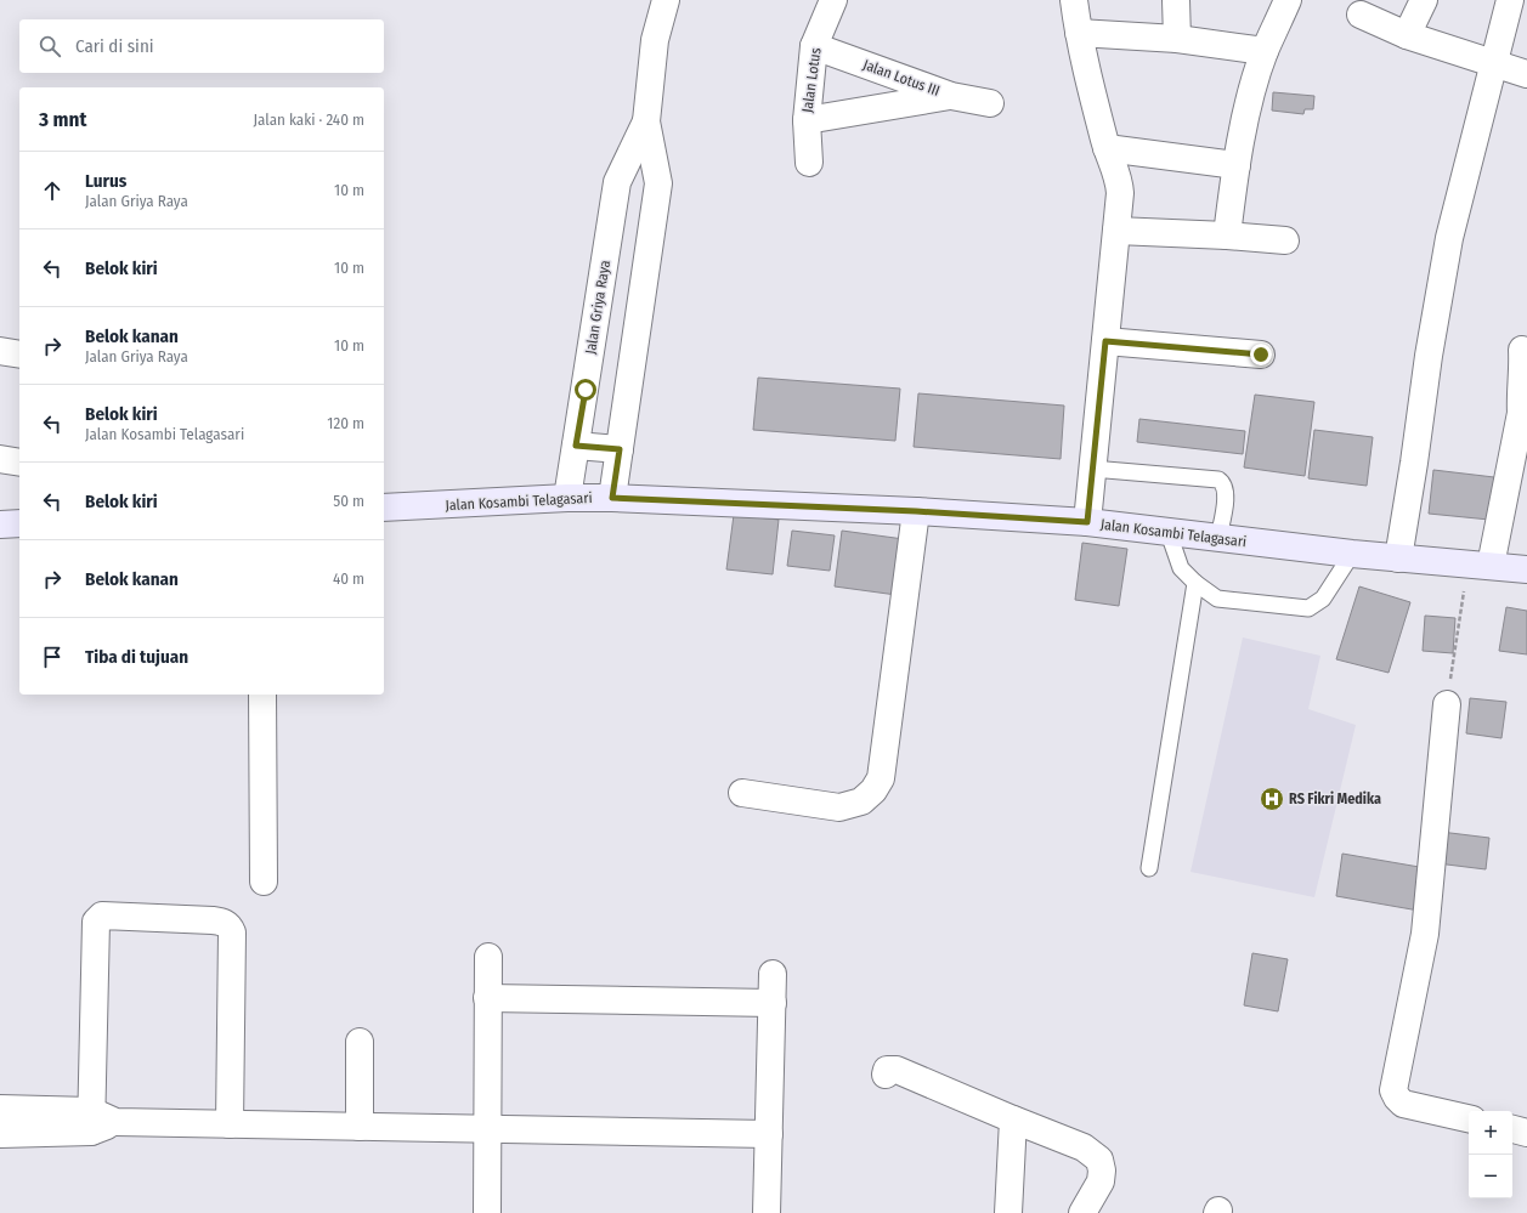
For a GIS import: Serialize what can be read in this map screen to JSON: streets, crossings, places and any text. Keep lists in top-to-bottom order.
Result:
{
  "streets": {
    "main road": ["Jalan Kosambi Telagasari"],
    "street": ["Jalan Lotus III", "Jalan Lotus", "Jalan Griya Raya"]
  },
  "crossings": [
    ["Jalan Lotus III", "Jalan Lotus"],
    ["Jalan Griya Raya", "Jalan Kosambi Telagasari"]
  ],
  "places": {
    "hospital": ["RS Fikri Medika"]
  },
  "page": {
    "search": "Cari di sini",
    "heading": ["3 mnt", "Jalan kaki · 240 m"],
    "list": [
      ["Lurus", "Jalan Griya Raya", "10 m"],
      ["Belok kiri", "10 m"],
      ["Belok kanan", "Jalan Griya Raya", "10 m"],
      ["Belok kiri", "Jalan Kosambi Telagasari", "120 m"],
      ["Belok kiri", "50 m"],
      ["Belok kanan", "40 m"],
      "Tiba di tujuan"
    ],
    "map_buttons": ["+", "−"]
  }
}
